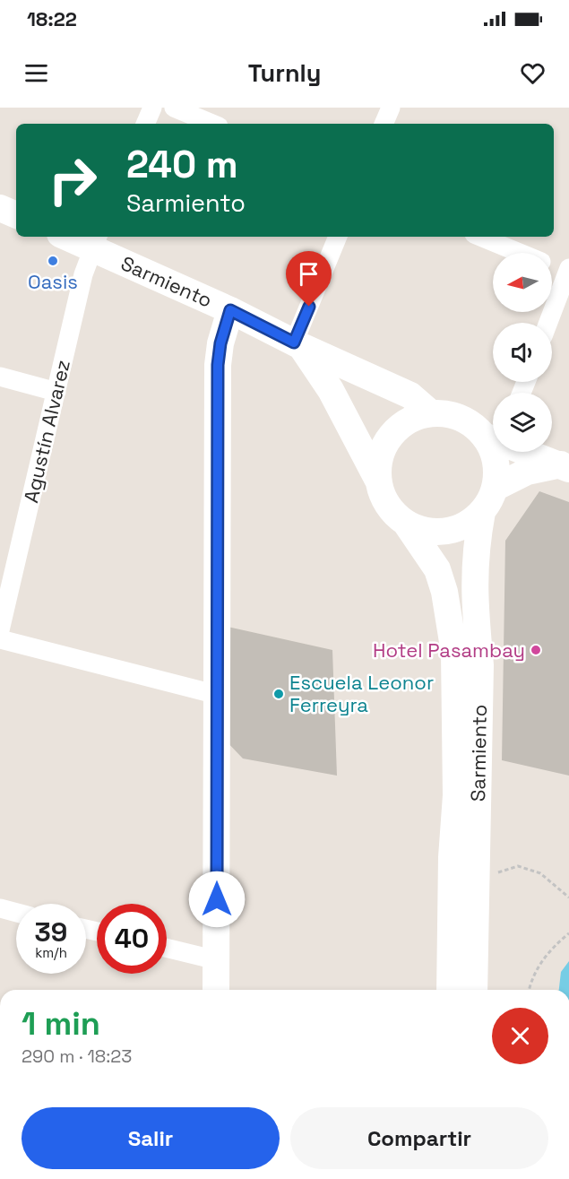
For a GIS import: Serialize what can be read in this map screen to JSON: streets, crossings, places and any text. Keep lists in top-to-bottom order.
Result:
{
  "streets": {
    "street": ["Sarmiento", "Agustín Alvarez"]
  },
  "crossings": [
    ["Sarmiento", "Agustín Alvarez"]
  ],
  "places": ["Oasis", "Hotel Pasambay", "Escuela Leonor Ferreyra"],
  "north": "left",
  "page": {
    "status": "18:22",
    "header": "Turnly",
    "turn": ["240 m", "Sarmiento"],
    "speed": "39 km/h",
    "limit": "40",
    "heading": ["1 min", "290 m · 18:23"],
    "buttons": ["Salir", "Compartir"]
  }
}
